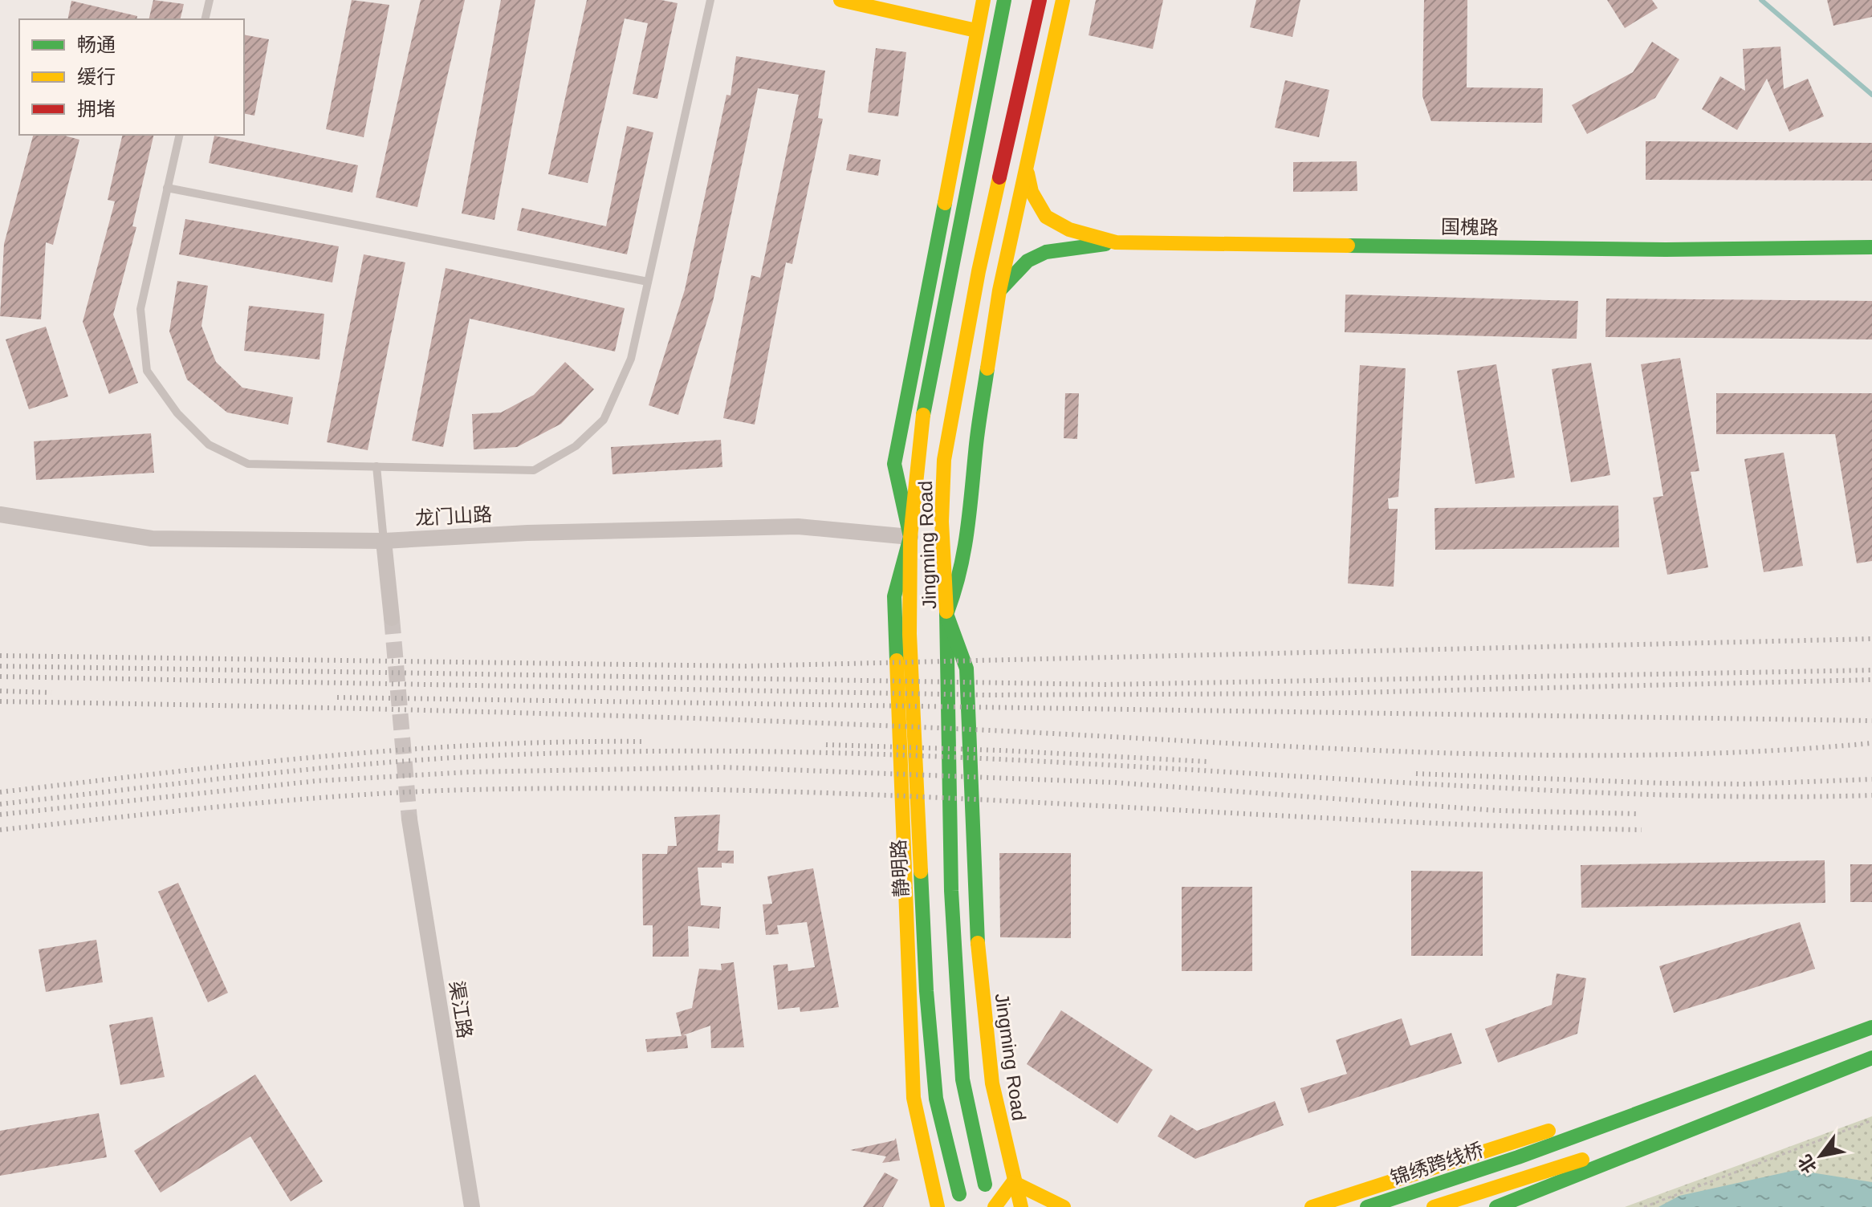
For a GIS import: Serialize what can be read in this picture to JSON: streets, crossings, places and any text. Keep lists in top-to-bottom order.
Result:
{
  "streets": {
    "main road": [
      "国槐路",
      "Jingming Road",
      "静明路",
      "锦绣跨线桥"
    ],
    "street": ["龙门山路", "渠江路"]
  },
  "crossings": [
    ["龙门山路", "Jingming Road"],
    ["龙门山路", "静明路"],
    ["Jingming Road", "静明路"]
  ],
  "legend": ["畅通", "缓行", "拥堵"],
  "north": "bottom left"
}
